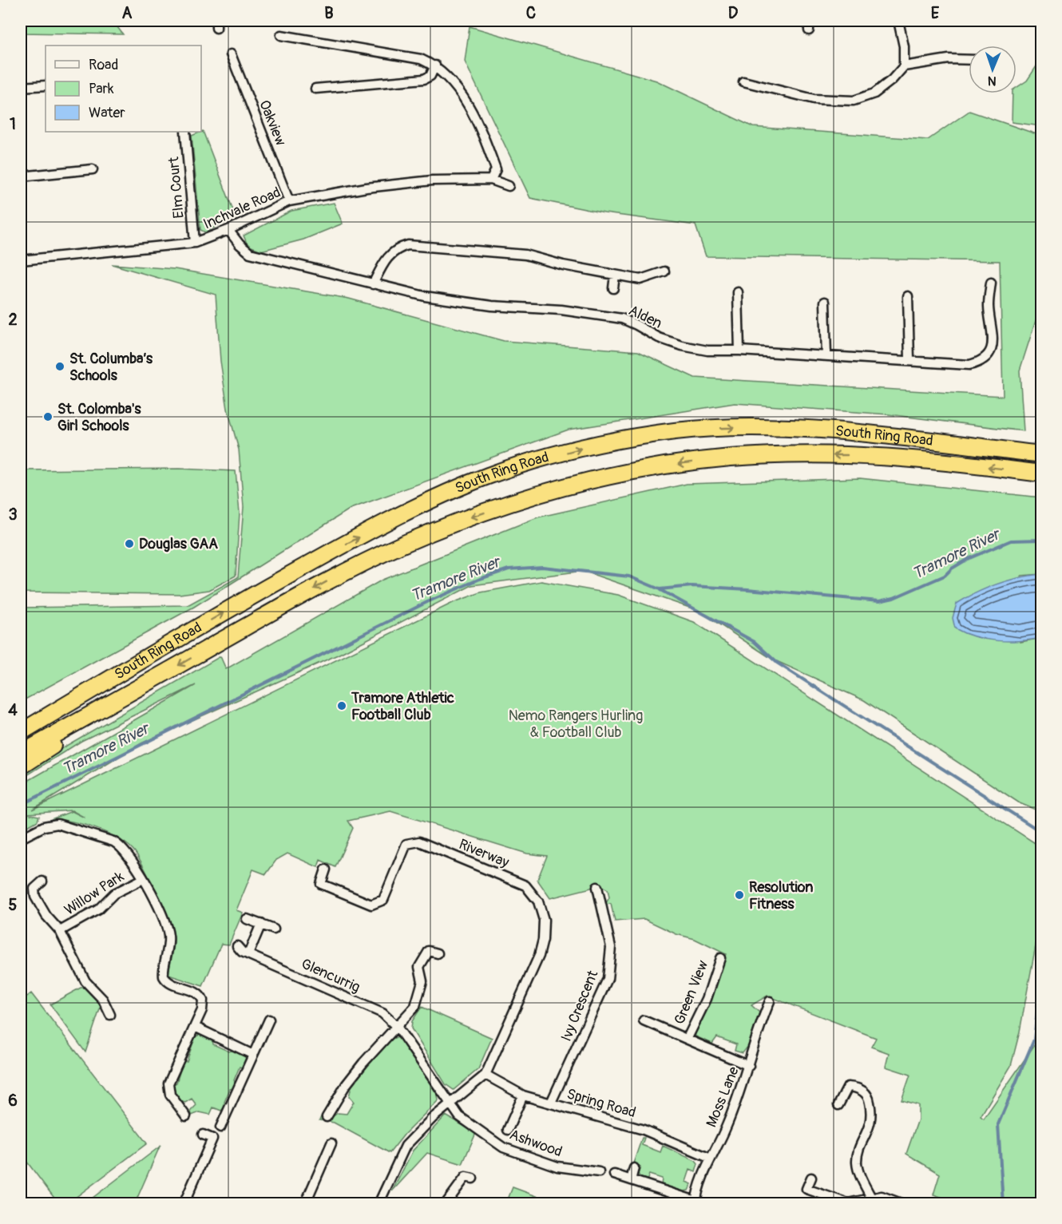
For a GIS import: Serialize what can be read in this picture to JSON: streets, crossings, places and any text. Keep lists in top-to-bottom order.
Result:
{
  "streets": {
    "highway": ["South Ring Road"],
    "street": [
      "Oakview",
      "Elm Court",
      "Inchvale Road",
      "Alden",
      "Riverway",
      "Willow Park",
      "Glencurrig",
      "Green View",
      "Ivy Crescent",
      "Moss Lane",
      "Spring Road",
      "Ashwood"
    ]
  },
  "crossings": [
    ["Oakview", "Inchvale Road"],
    ["Elm Court", "Inchvale Road"],
    ["Inchvale Road", "Alden"],
    ["Riverway", "Spring Road"],
    ["Glencurrig", "Ashwood"],
    ["Green View", "Moss Lane"],
    ["Ivy Crescent", "Spring Road"],
    ["Moss Lane", "Spring Road"]
  ],
  "water": ["Tramore River"],
  "parks": ["Nemo Rangers Hurling & Football Club"],
  "places": [
    "St. Columba’s Schools",
    "St. Colomba's Girl Schools",
    "Douglas GAA",
    "Tramore Athletic Football Club",
    "Resolution Fitness"
  ],
  "legend": ["Road", "Park", "Water"],
  "north": "bottom",
  "grid": {
    "columns": [
      "A",
      "B",
      "C",
      "D",
      "E"
    ],
    "rows": [
      "1",
      "2",
      "3",
      "4",
      "5",
      "6"
    ]
  }
}
